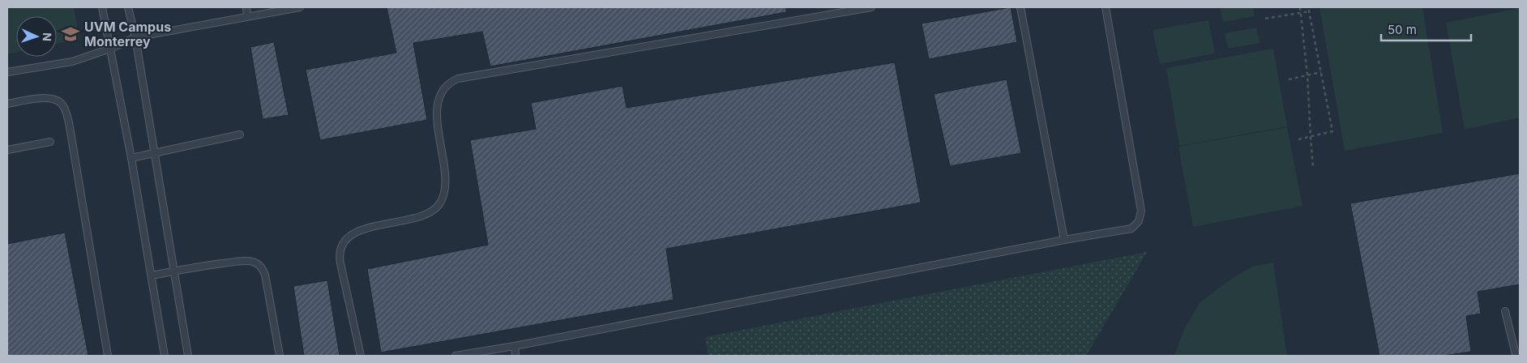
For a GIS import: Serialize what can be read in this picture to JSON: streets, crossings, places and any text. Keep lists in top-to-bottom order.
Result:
{
  "places": {
    "school or university": ["UVM Campus Monterrey"]
  },
  "scale_bar": "50 m",
  "north": "right"
}
